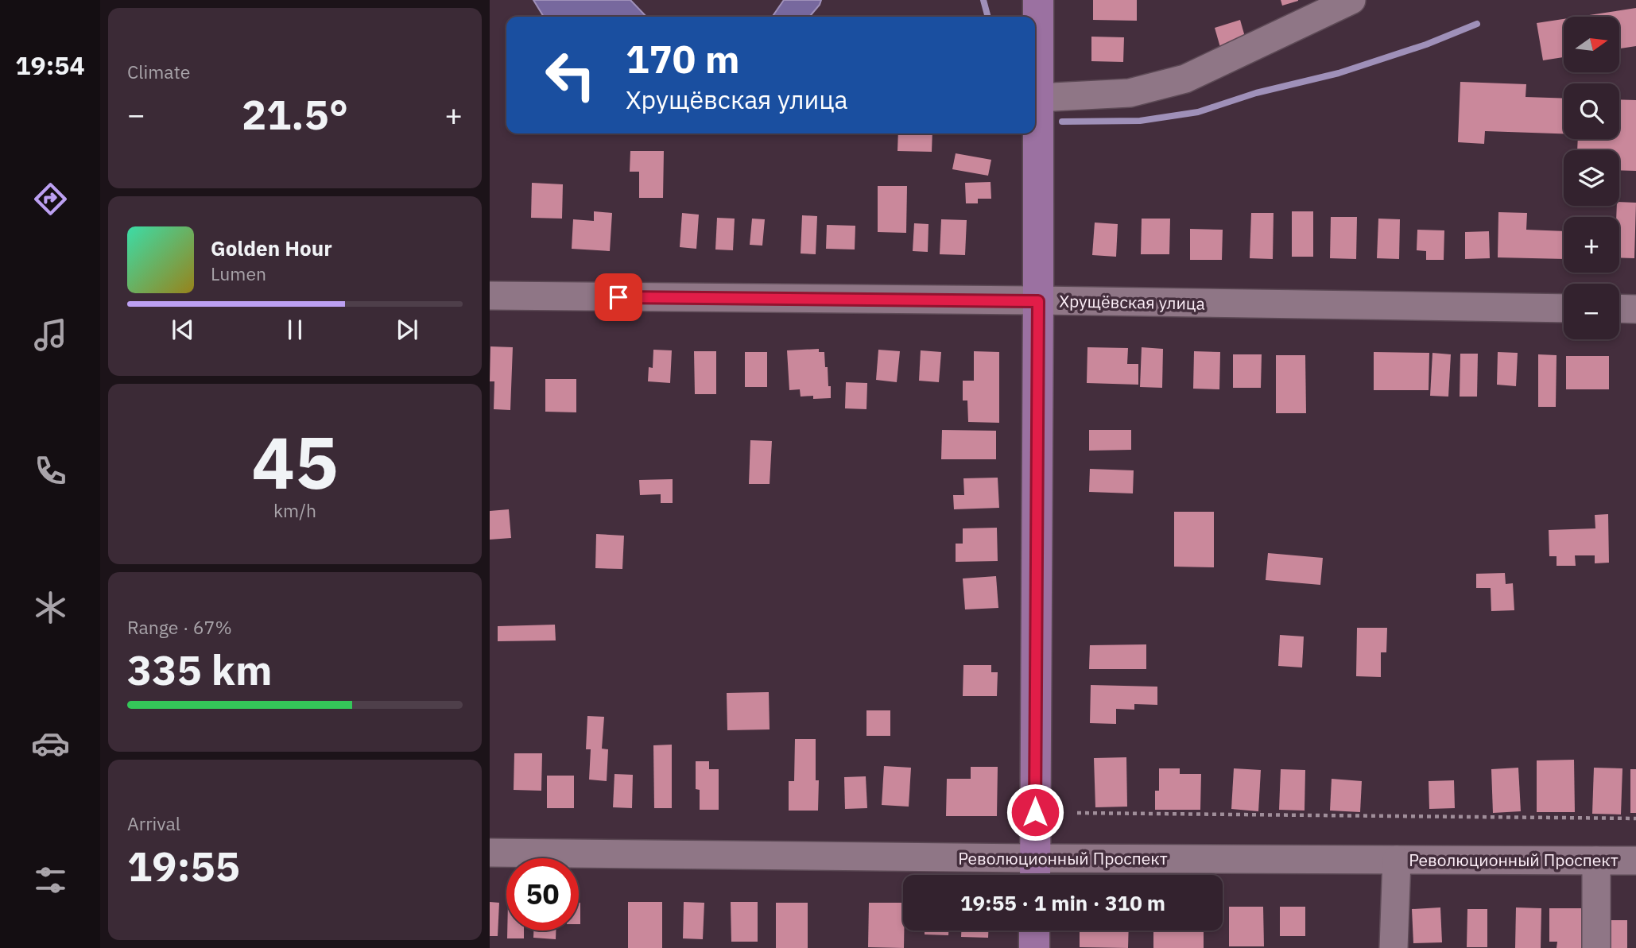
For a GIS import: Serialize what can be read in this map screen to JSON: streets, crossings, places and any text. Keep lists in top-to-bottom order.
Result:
{
  "streets": {
    "street": ["Хрущёвская улица", "Революционный Проспект"]
  },
  "north": "right",
  "page": {
    "tabs": "19:54",
    "tile": [
      "Climate",
      ["45", "km/h"],
      ["Range · 67%", "335 km"],
      ["Arrival", "19:55"]
    ],
    "map_buttons": ["+", "−"],
    "turn": ["170 m", "Хрущёвская улица"],
    "heat": ["−", "21.5°", "+"],
    "song": ["Golden Hour", "Lumen"],
    "limit": "50",
    "trip": "19:55 · 1 min · 310 m"
  }
}
